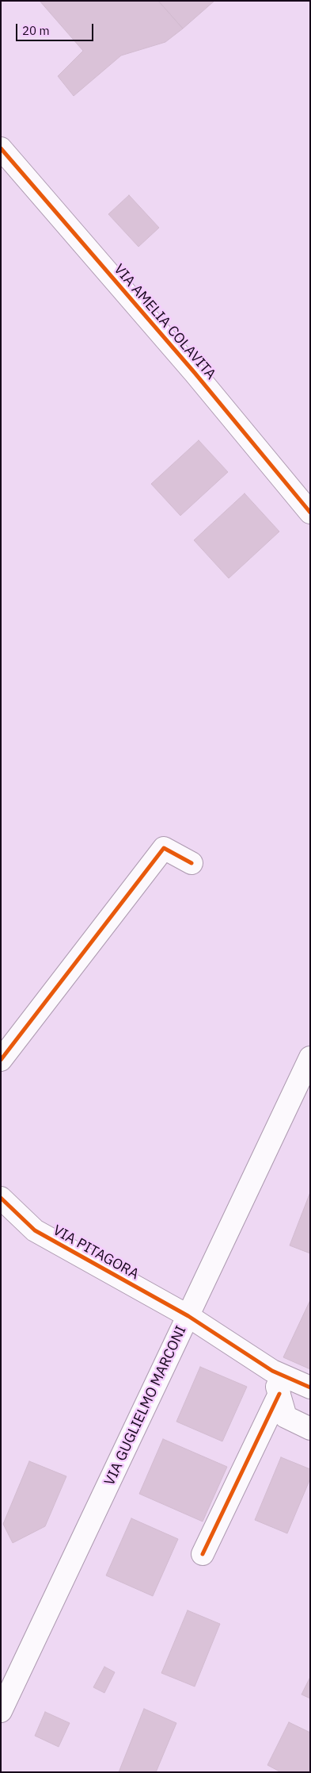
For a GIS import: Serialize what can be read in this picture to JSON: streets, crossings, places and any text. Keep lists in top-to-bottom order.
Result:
{
  "streets": {
    "street": ["VIA AMELIA COLAVITA", "VIA PITAGORA", "VIA GUGLIELMO MARCONI"]
  },
  "crossings": [
    ["VIA PITAGORA", "VIA GUGLIELMO MARCONI"]
  ],
  "scale_bar": "20 m"
}
